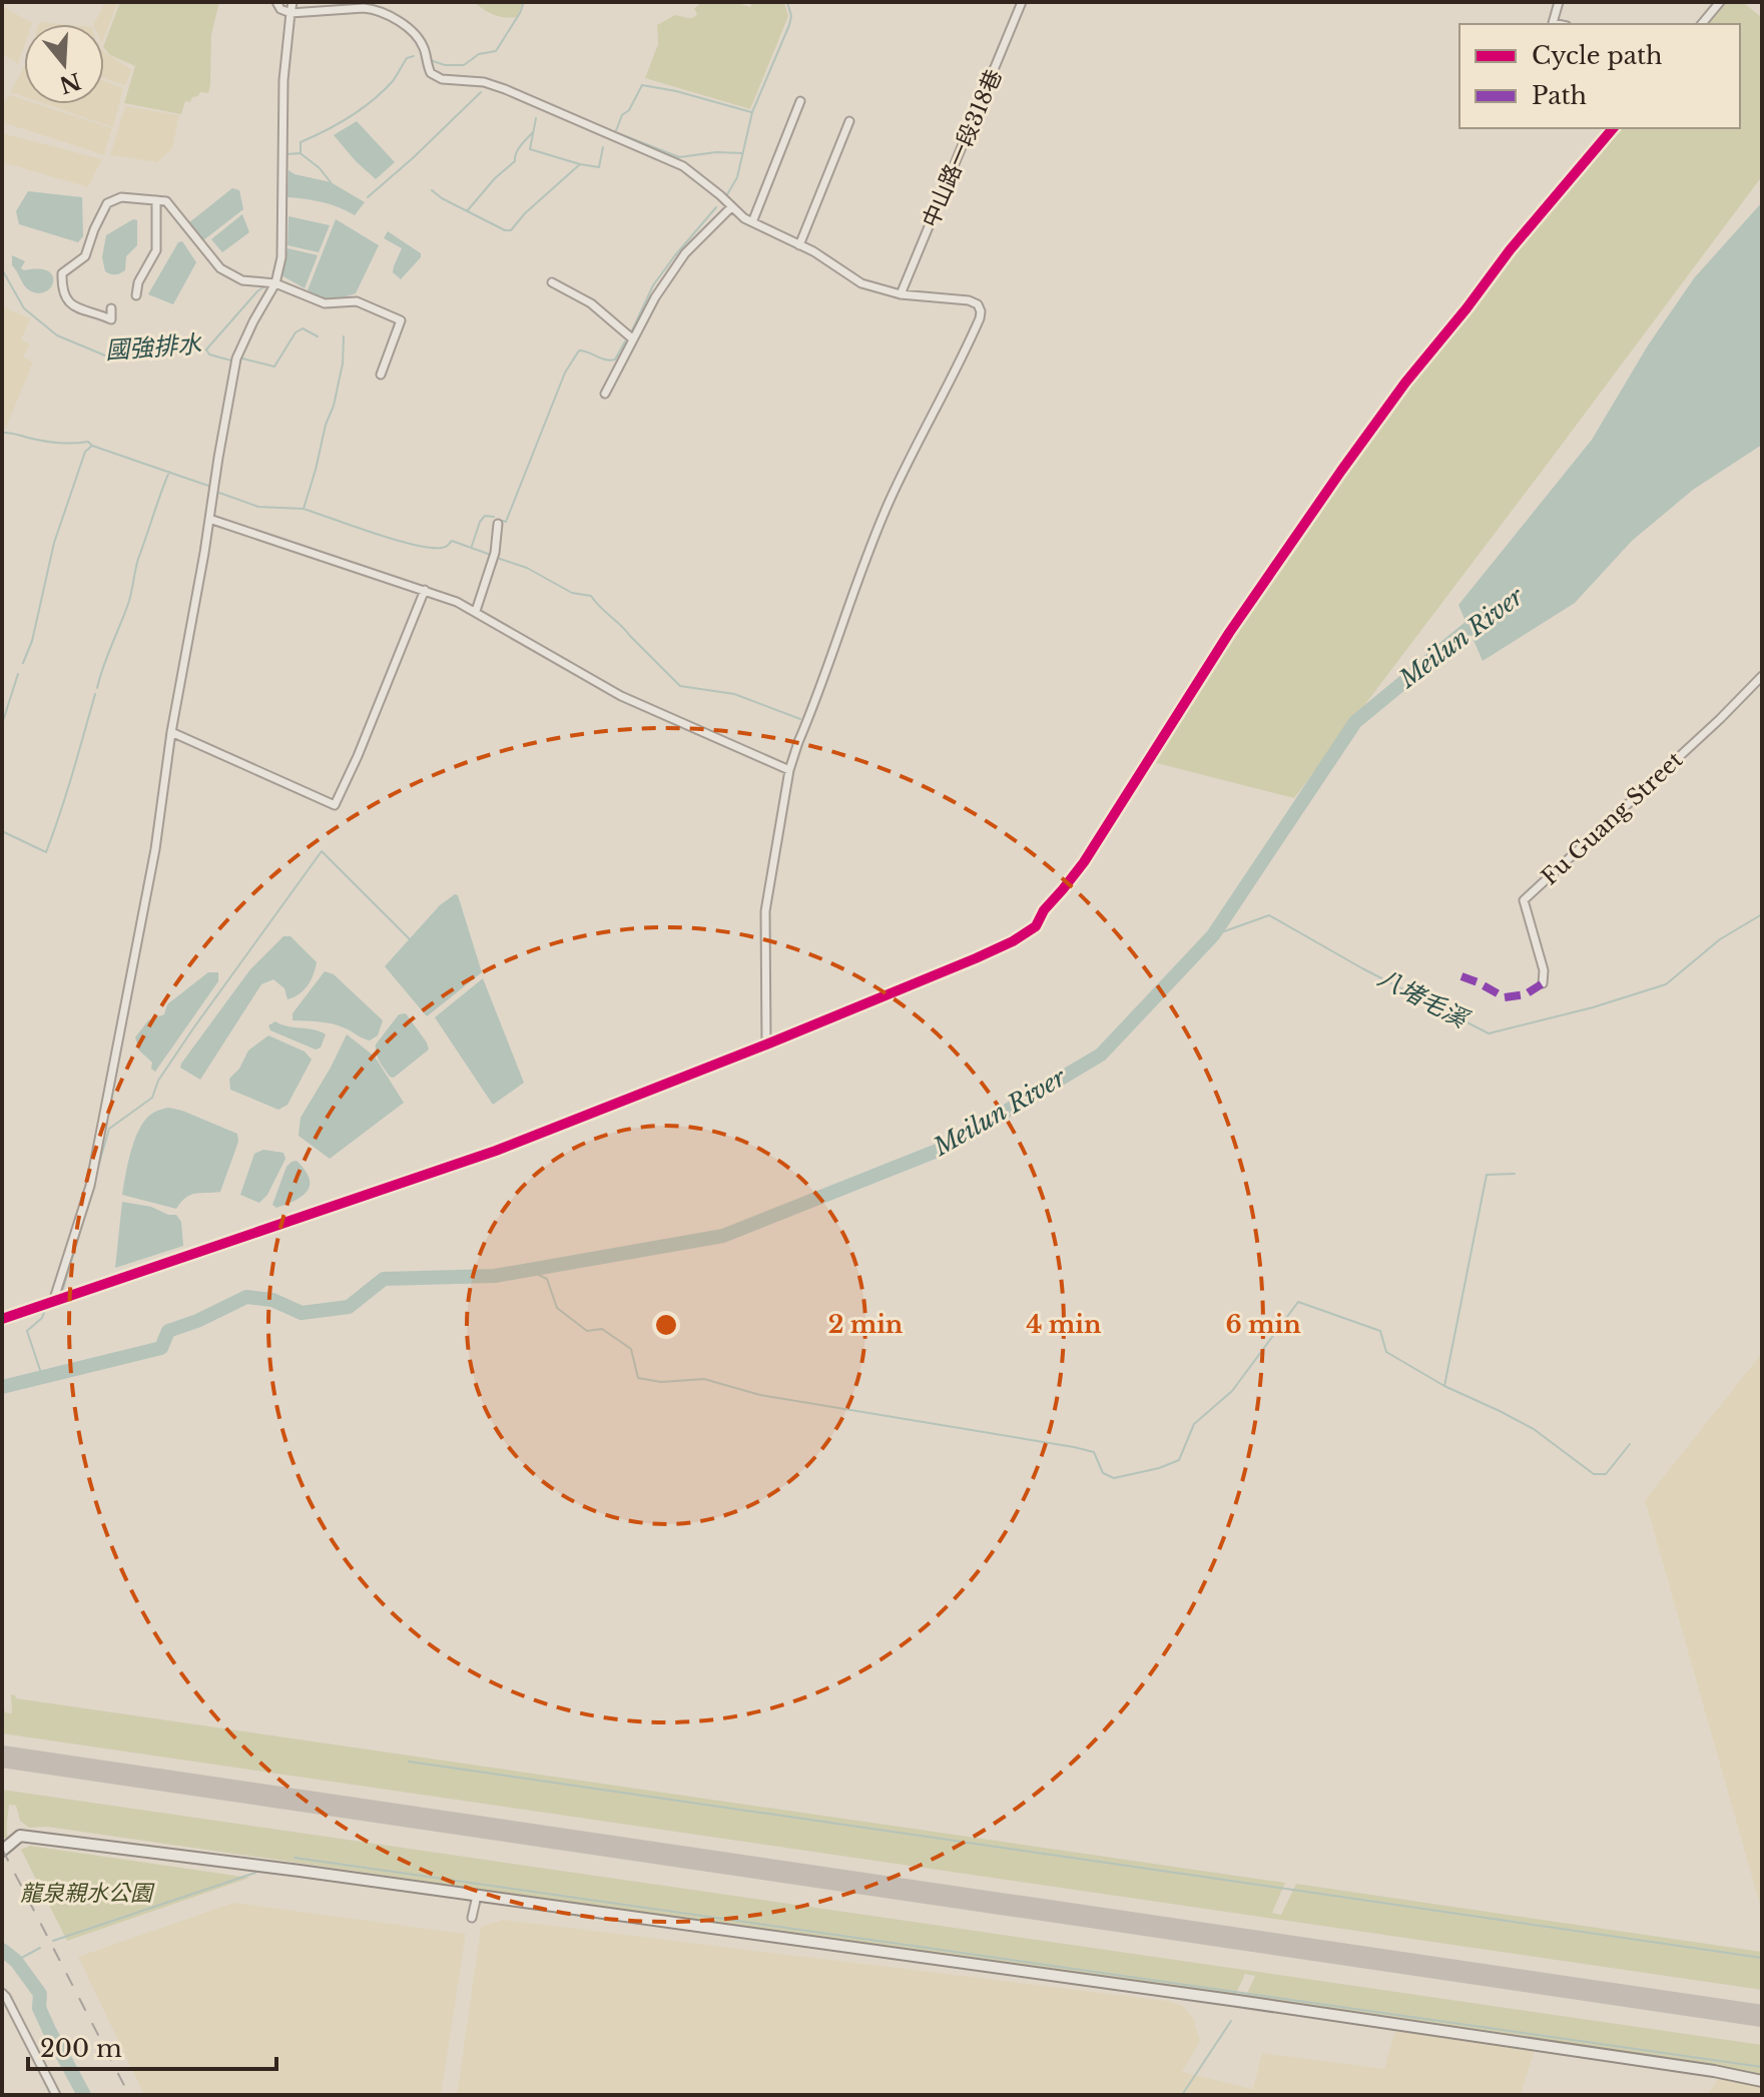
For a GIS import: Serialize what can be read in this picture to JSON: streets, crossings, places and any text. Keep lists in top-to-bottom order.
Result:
{
  "streets": {
    "street": ["中山路一段318巷", "Fu Guang Street"]
  },
  "water": ["國強排水", "Meilun River", "八堵毛溪"],
  "parks": ["龍泉親水公園"],
  "legend": ["Cycle path", "Path"],
  "scale_bar": "200 m",
  "north": "bottom",
  "rings": ["2 min", "4 min", "6 min"]
}
